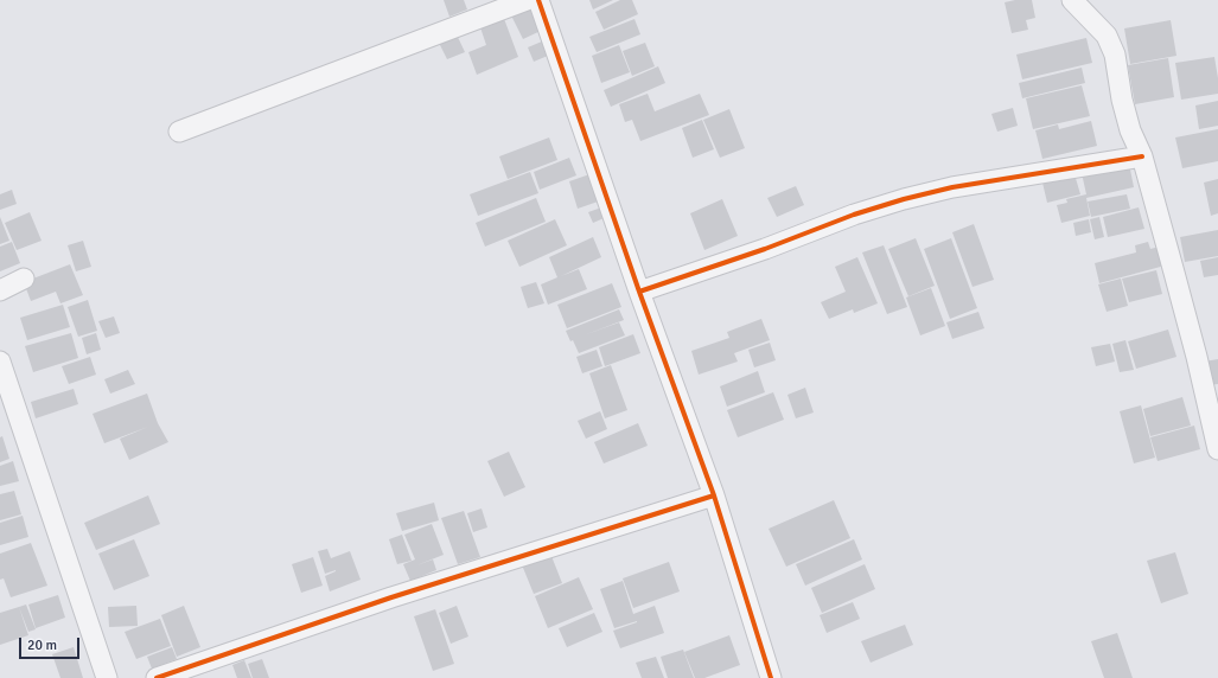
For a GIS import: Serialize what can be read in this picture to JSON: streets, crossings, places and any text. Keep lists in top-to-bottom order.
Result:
{
  "scale_bar": "20 m"
}
